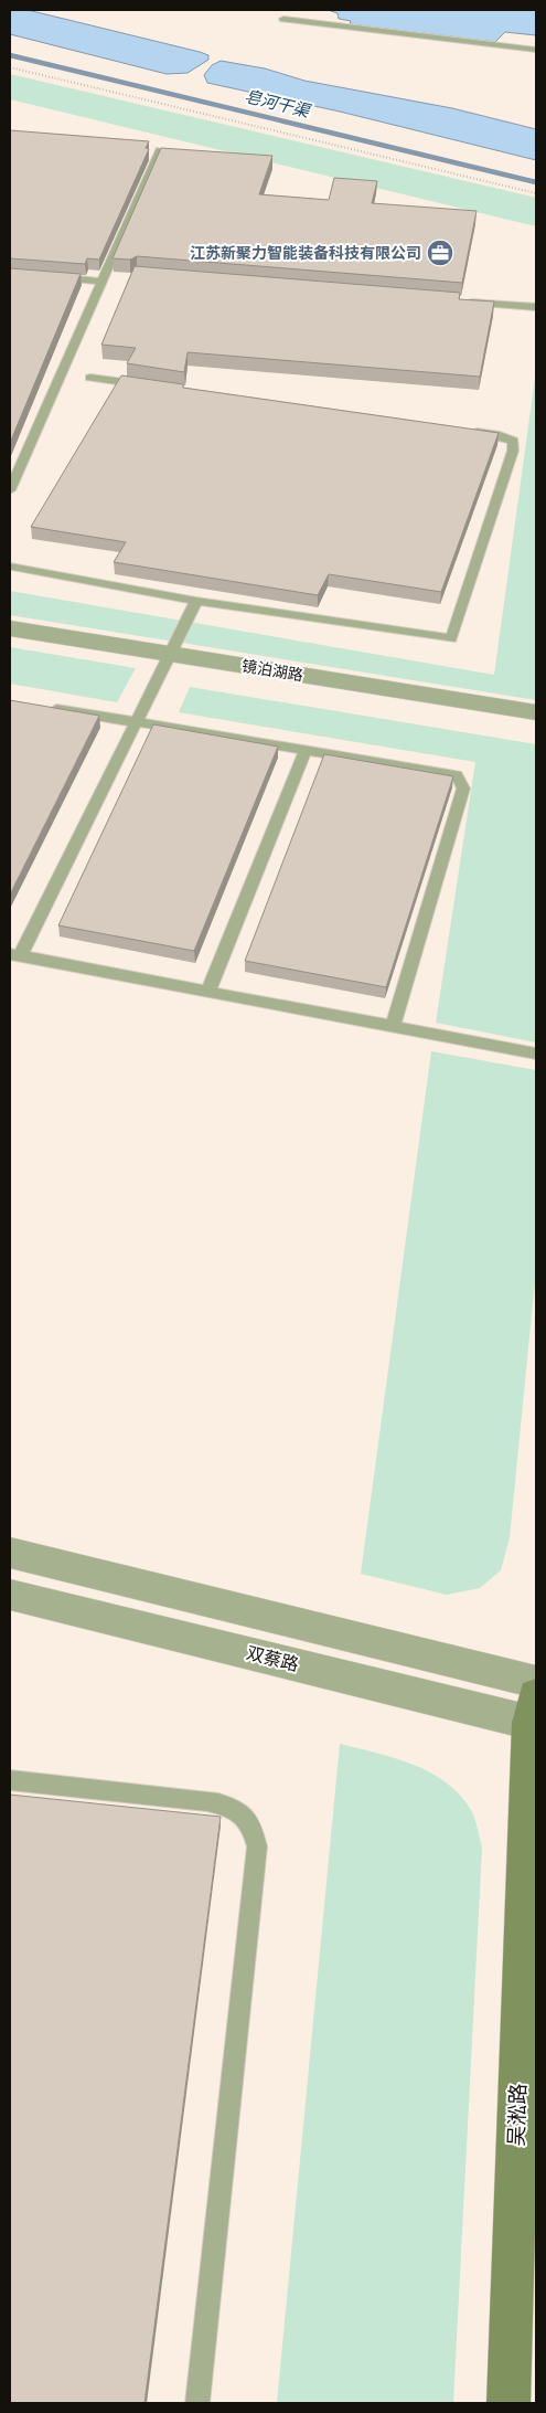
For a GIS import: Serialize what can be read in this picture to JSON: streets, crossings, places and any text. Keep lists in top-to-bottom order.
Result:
{
  "streets": {
    "main road": ["吴淞路"],
    "street": ["镜泊湖路", "双蔡路"]
  },
  "crossings": [
    ["双蔡路", "吴淞路"]
  ],
  "water": ["皂河干渠"],
  "places": {
    "office": ["江苏新聚力智能装备科技有限公司"]
  }
}
